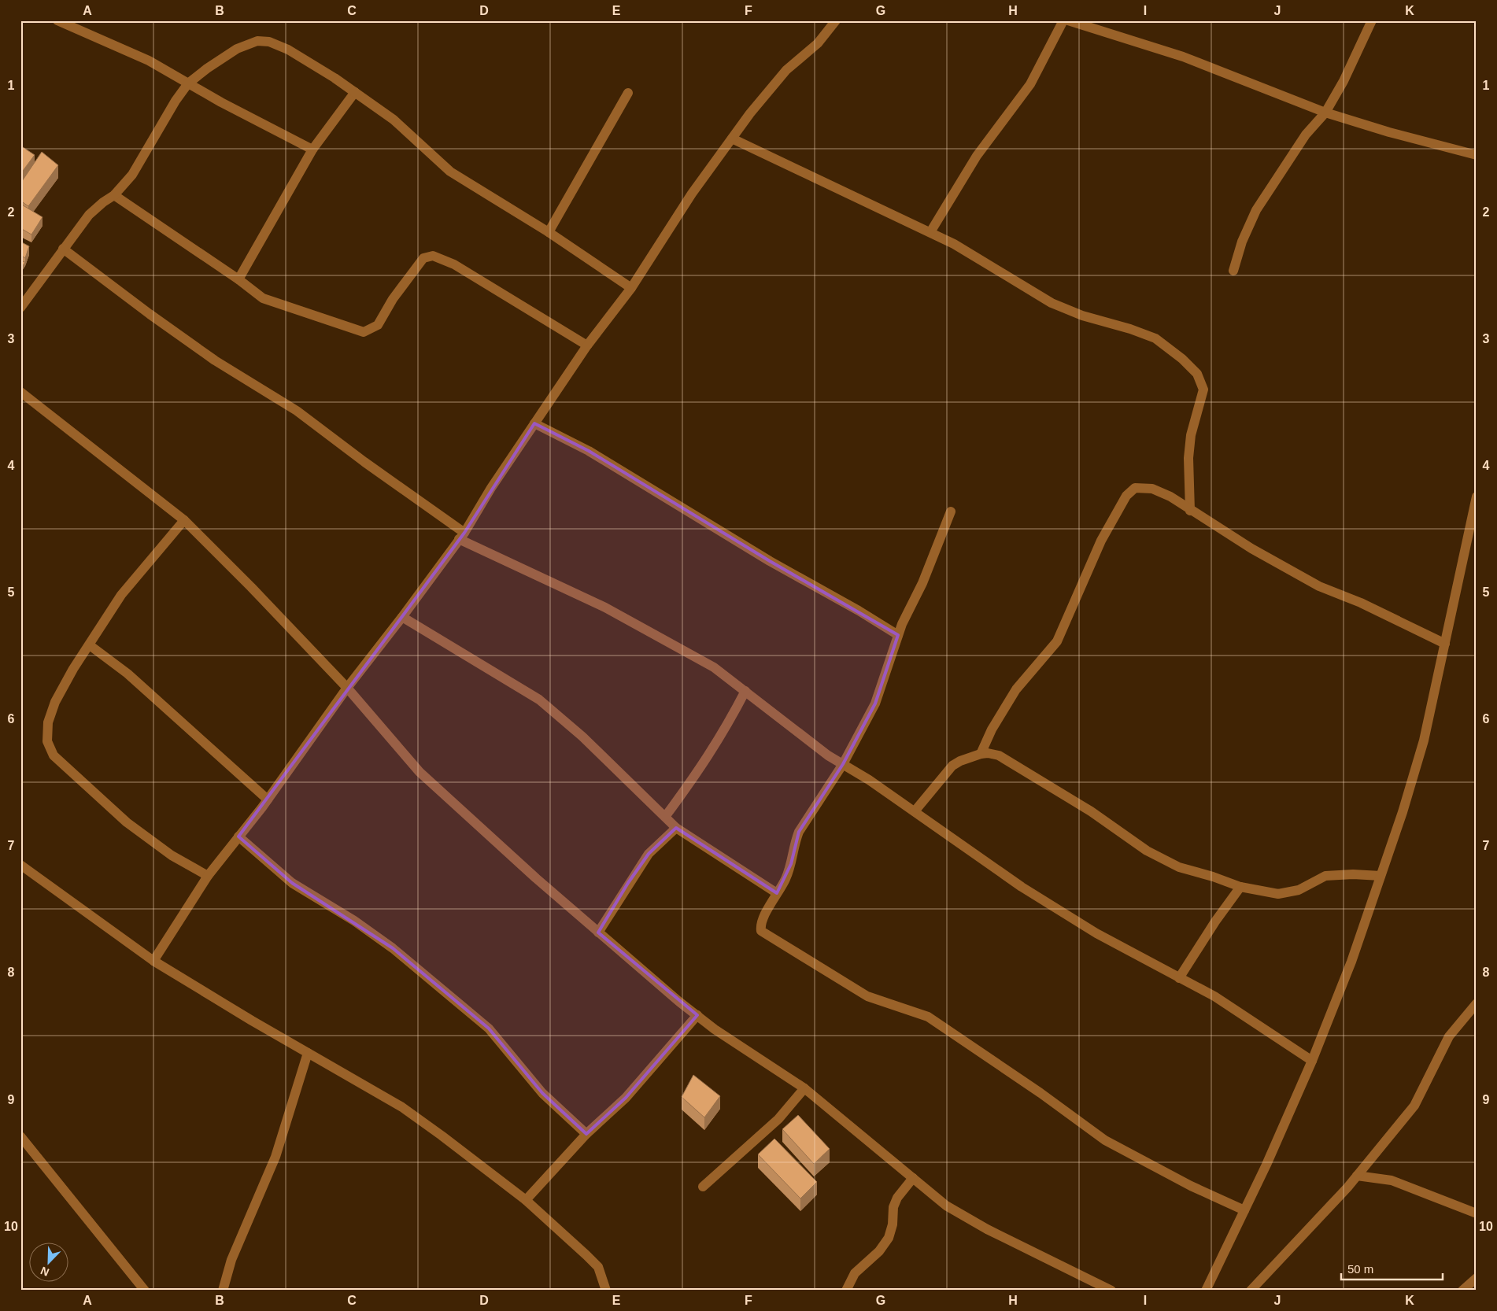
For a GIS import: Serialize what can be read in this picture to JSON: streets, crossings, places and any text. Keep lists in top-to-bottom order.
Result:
{
  "scale_bar": "50 m",
  "north": "bottom left",
  "grid": {
    "columns": [
      "A",
      "B",
      "C",
      "D",
      "E",
      "F",
      "G",
      "H",
      "I",
      "J",
      "K"
    ],
    "rows": [
      "1",
      "2",
      "3",
      "4",
      "5",
      "6",
      "7",
      "8",
      "9",
      "10"
    ]
  }
}
